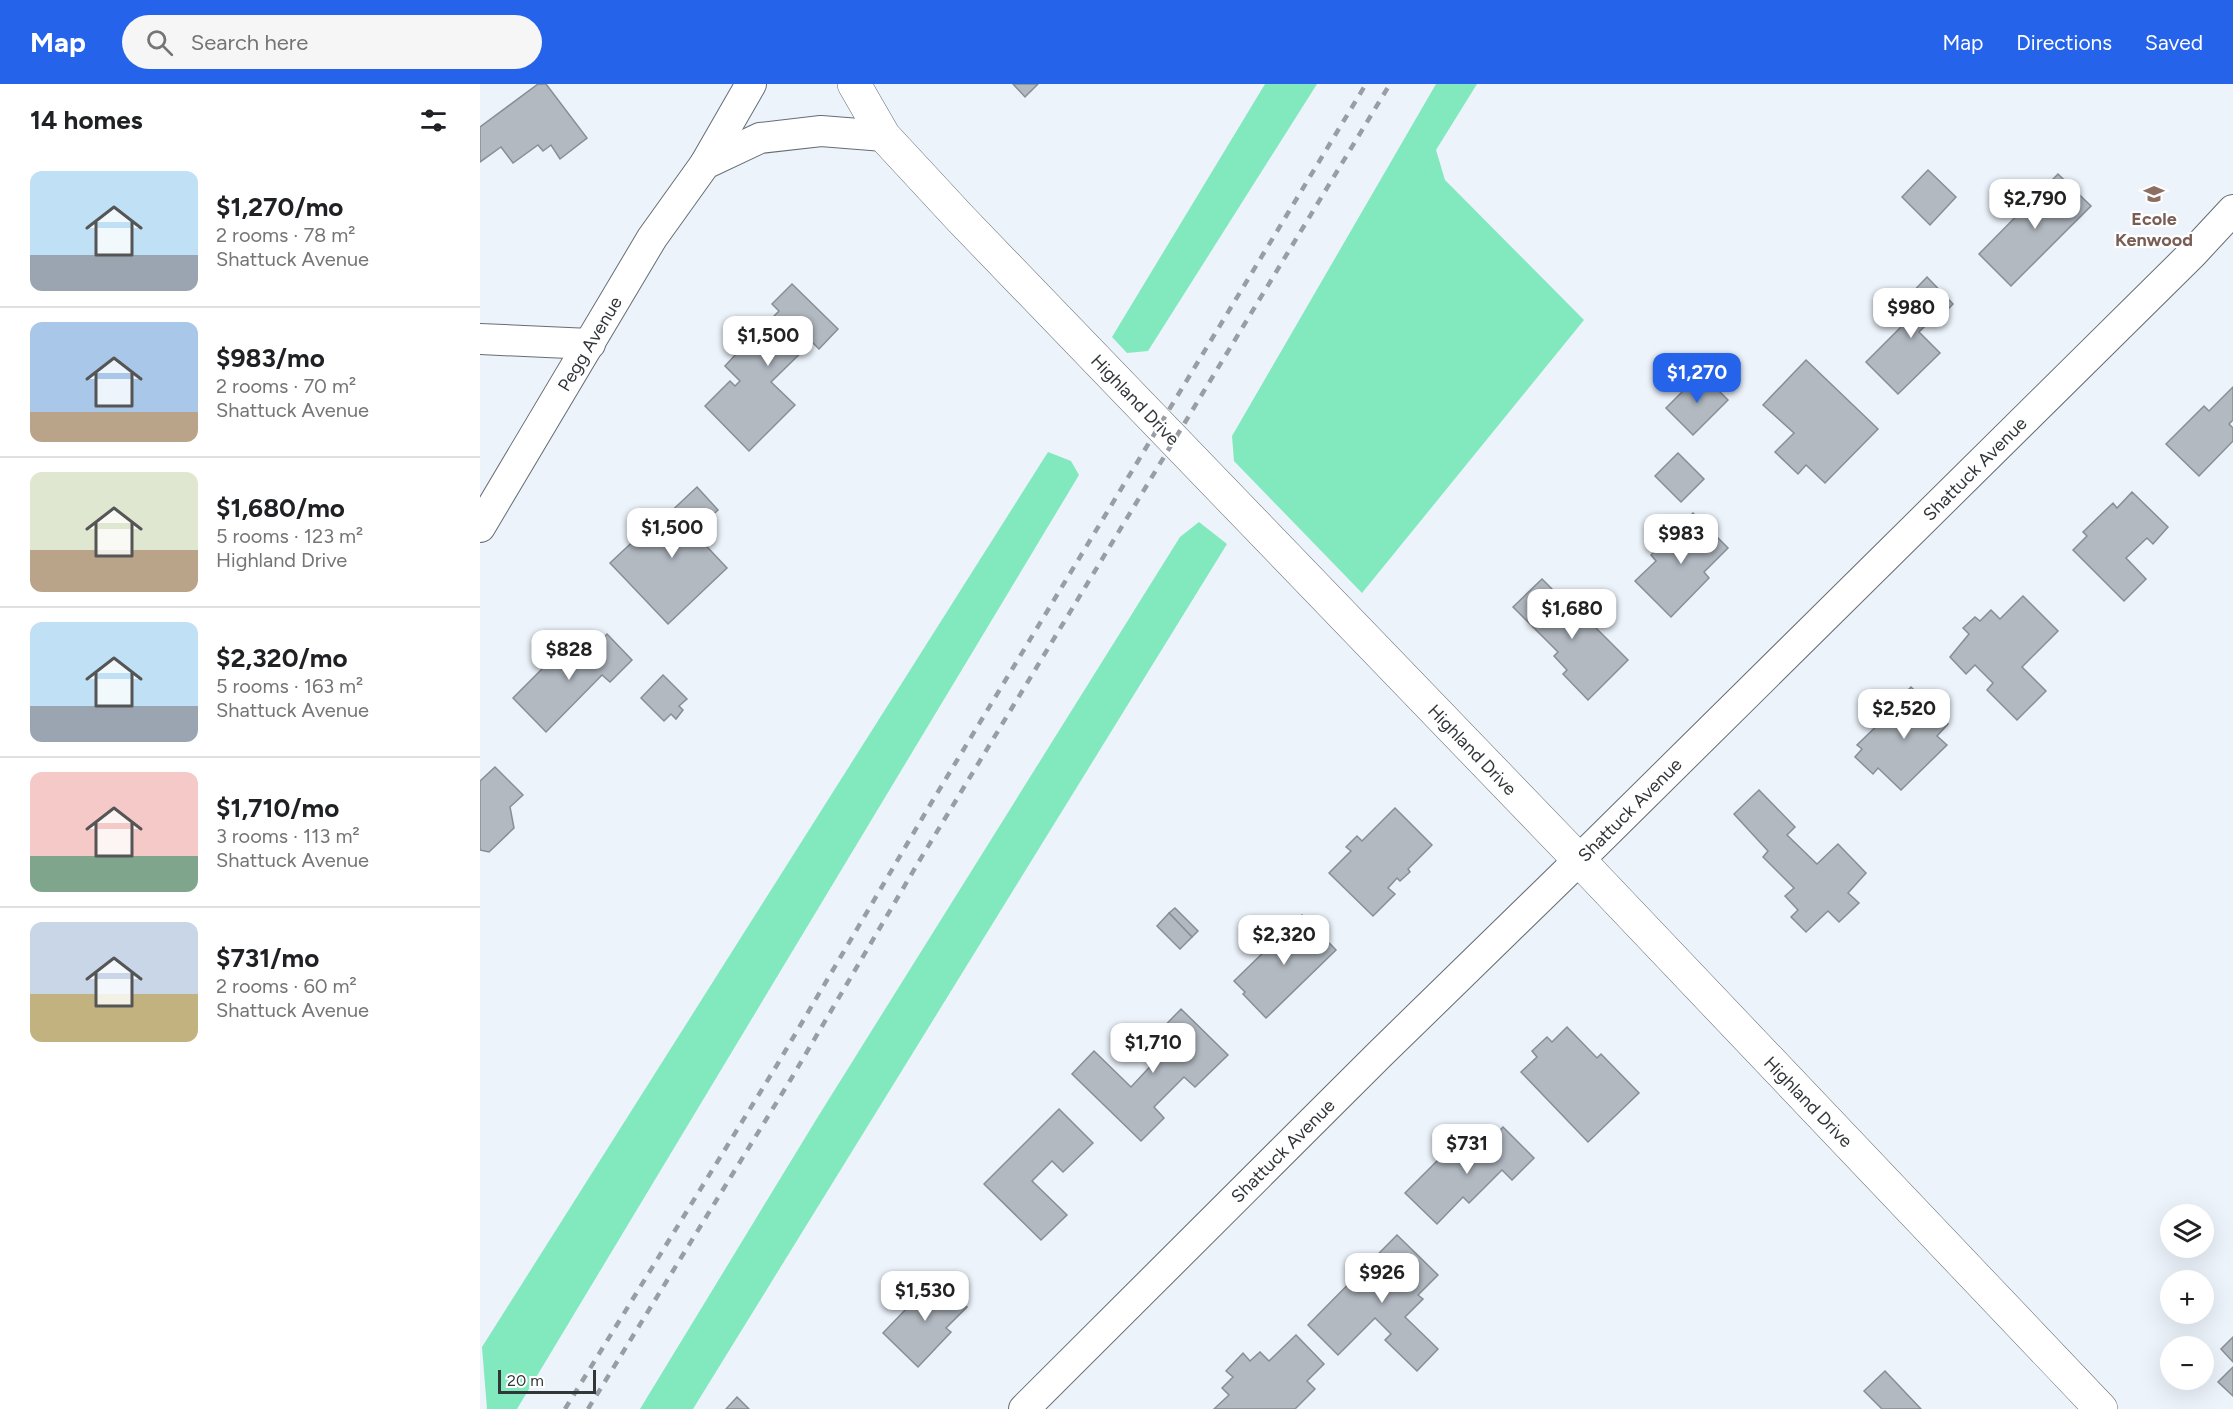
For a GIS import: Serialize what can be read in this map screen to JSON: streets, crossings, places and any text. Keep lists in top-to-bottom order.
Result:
{
  "streets": {
    "street": ["Pegg Avenue", "Highland Drive", "Shattuck Avenue"]
  },
  "crossings": [
    ["Pegg Avenue", "Highland Drive"],
    ["Highland Drive", "Shattuck Avenue"]
  ],
  "places": {
    "school or university": ["Ecole Kenwood"]
  },
  "scale_bar": "20 m",
  "page": {
    "header": "Map",
    "search": "Search here",
    "nav": ["Map", "Directions", "Saved"],
    "heading": "14 homes",
    "list": [
      {
        "name": "$1,270/mo",
        "note": "2 rooms · 78 m² · Shattuck Avenue"
      },
      {
        "name": "$983/mo",
        "note": "2 rooms · 70 m² · Shattuck Avenue"
      },
      {
        "name": "$1,680/mo",
        "note": "5 rooms · 123 m² · Highland Drive"
      },
      {
        "name": "$2,320/mo",
        "note": "5 rooms · 163 m² · Shattuck Avenue"
      },
      {
        "name": "$1,710/mo",
        "note": "3 rooms · 113 m² · Shattuck Avenue"
      },
      {
        "name": "$731/mo",
        "note": "2 rooms · 60 m² · Shattuck Avenue"
      }
    ],
    "price": [
      "$2,790",
      "$980",
      "$1,500",
      "$1,270",
      "$1,500",
      "$983",
      "$1,680",
      "$828",
      "$2,520",
      "$2,320",
      "$1,710",
      "$731",
      "$926",
      "$1,530"
    ],
    "map_buttons": ["+", "−"],
    "scale": "20 m"
  }
}
